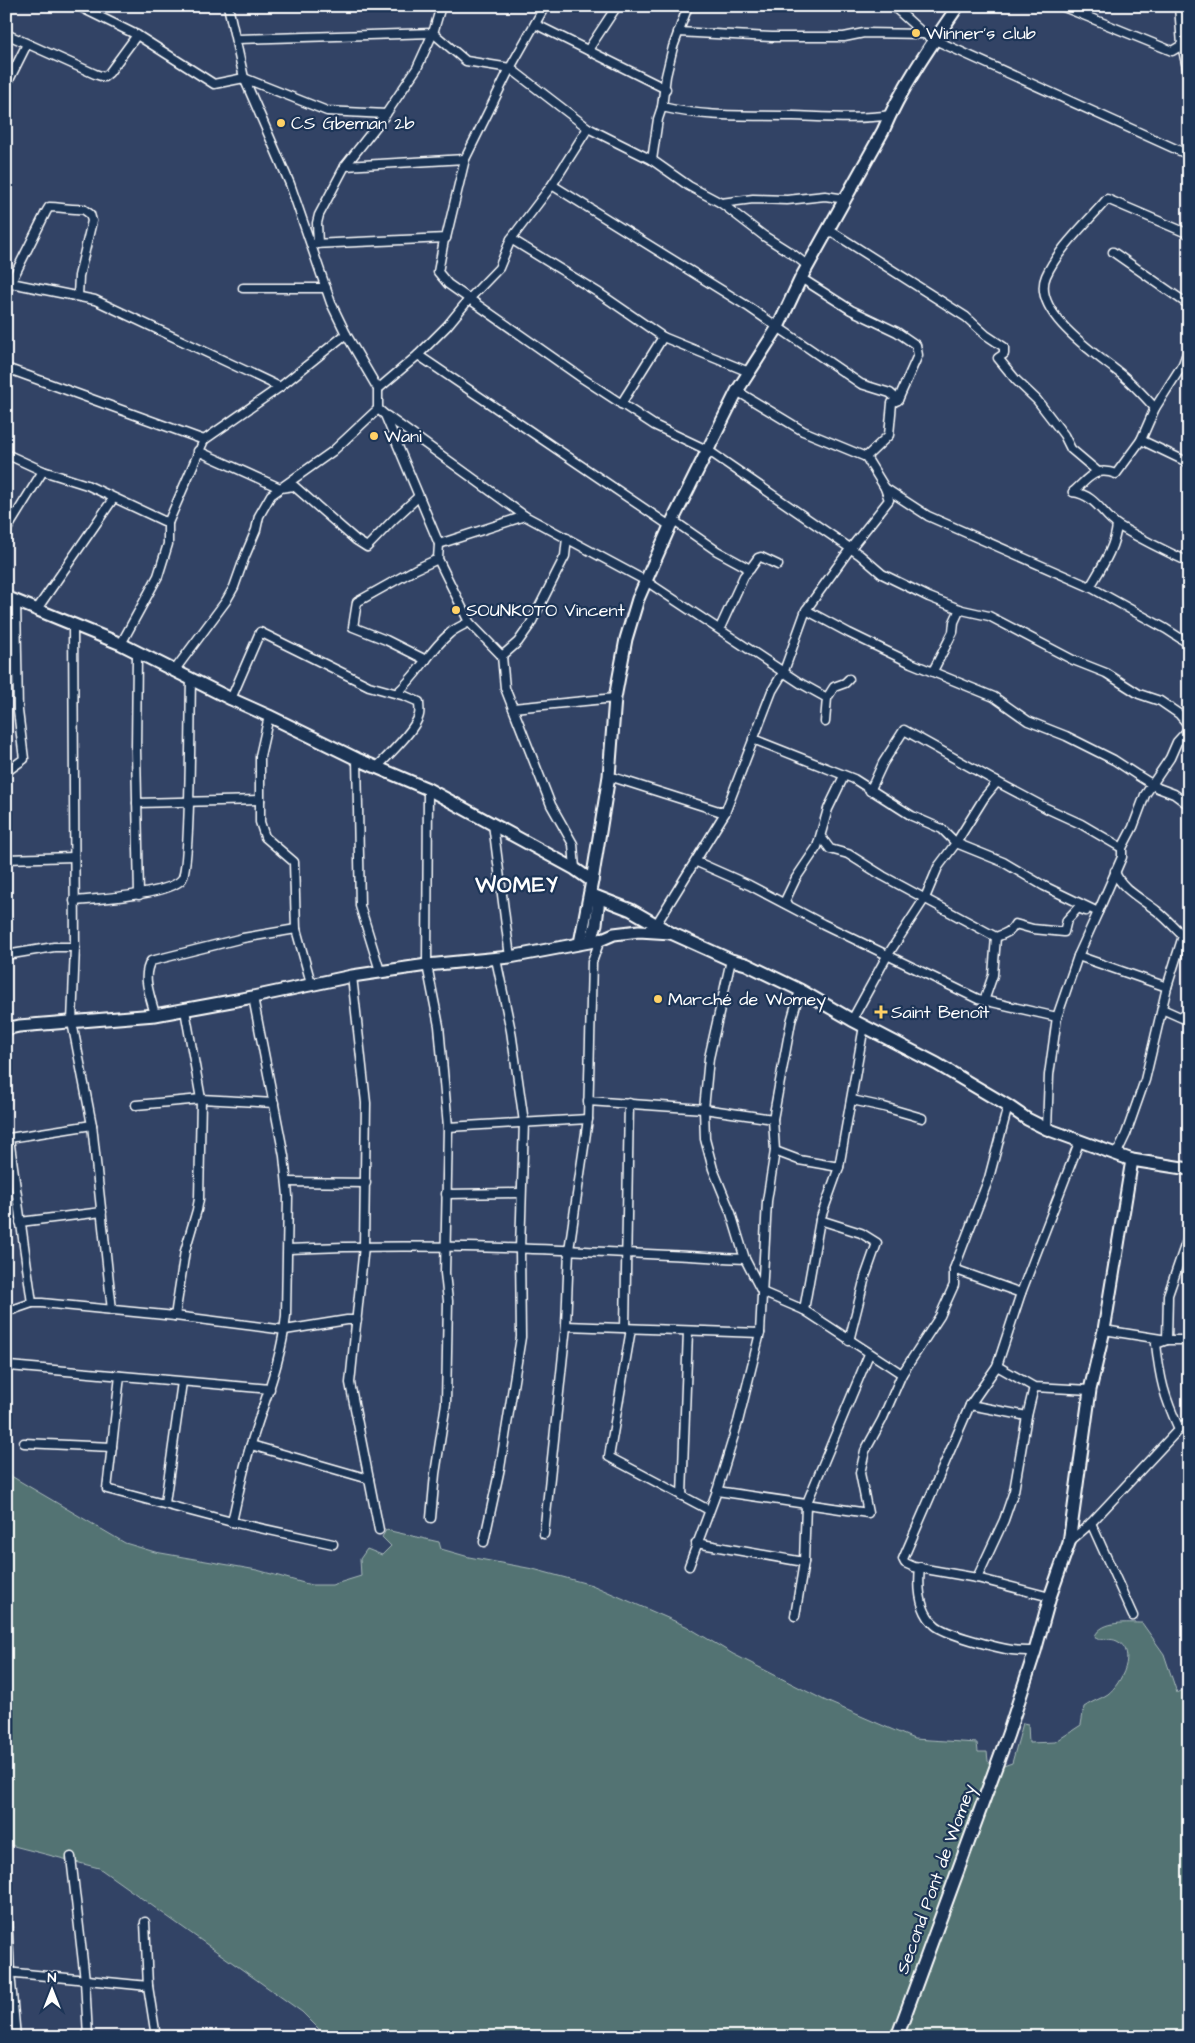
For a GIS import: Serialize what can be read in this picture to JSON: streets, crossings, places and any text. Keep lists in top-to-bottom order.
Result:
{
  "streets": {
    "main road": ["Second Pont de Womey"]
  },
  "districts": ["WOMEY"],
  "places": {
    "other": [
      "Winner's club",
      "CS Gbeman 2b",
      "Wani",
      "SOUNKOTO Vincent",
      "Marché de Womey"
    ],
    "health": ["Saint Benoît"]
  },
  "north": "top"
}
